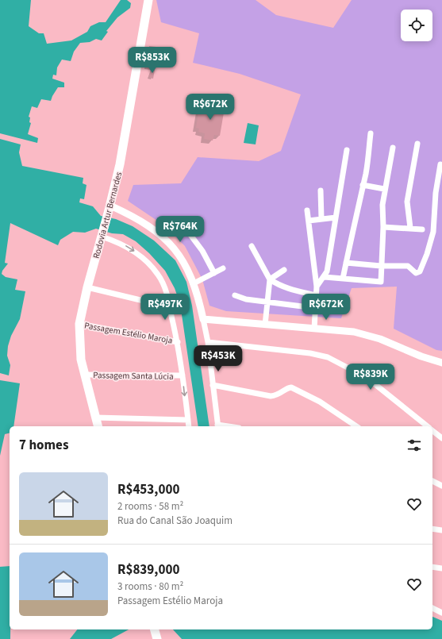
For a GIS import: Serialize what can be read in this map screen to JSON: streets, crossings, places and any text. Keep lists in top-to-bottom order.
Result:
{
  "streets": {
    "main road": ["Rodovia Artur Bernardes"],
    "street": ["Passagem Estélio Maroja", "Passagem Santa Lúcia"]
  },
  "crossings": [
    ["Rodovia Artur Bernardes", "Passagem Estélio Maroja"],
    ["Rodovia Artur Bernardes", "Passagem Santa Lúcia"]
  ],
  "page": {
    "price": [
      "R$853K",
      "R$672K",
      "R$764K",
      "R$497K",
      "R$672K",
      "R$453K",
      "R$839K"
    ],
    "heading": "7 homes",
    "list": [
      {
        "name": "R$453,000",
        "note": "2 rooms · 58 m² · Rua do Canal São Joaquim"
      },
      {
        "name": "R$839,000",
        "note": "3 rooms · 80 m² · Passagem Estélio Maroja"
      }
    ]
  }
}
